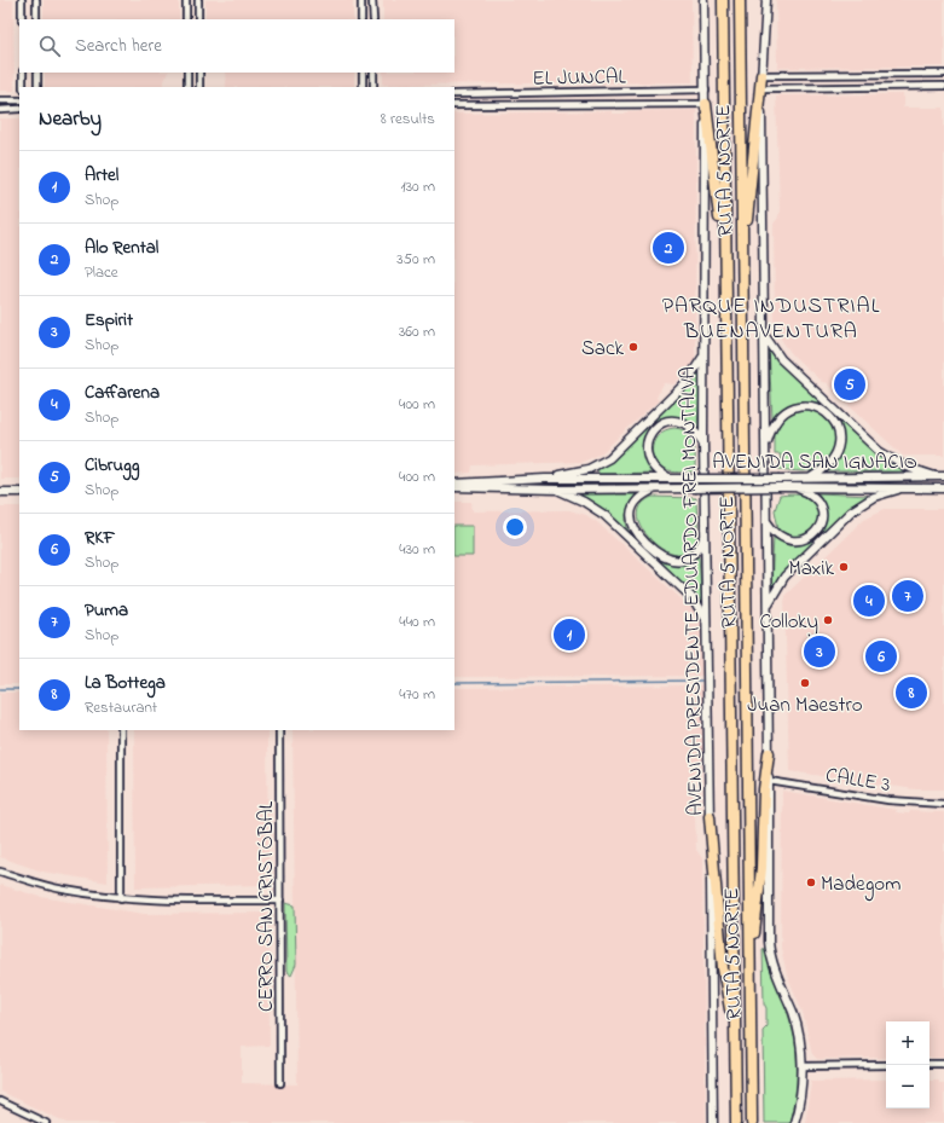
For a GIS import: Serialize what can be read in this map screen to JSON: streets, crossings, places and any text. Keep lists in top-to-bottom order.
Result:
{
  "streets": {
    "highway": ["RUTA 5 NORTE"],
    "main road": ["AVENIDA SAN IGNACIO", "AVENIDA PRESIDENTE EDUARDO FREI MONTALVA"],
    "street": ["EL JUNCAL", "CALLE 3", "CERRO SAN CRISTÓBAL"]
  },
  "crossings": [
    ["EL JUNCAL", "AVENIDA PRESIDENTE EDUARDO FREI MONTALVA"]
  ],
  "districts": ["PARQUE INDUSTRIAL BUENAVENTURA"],
  "places": [
    "Sack",
    "Maxik",
    "Colloky",
    "Juan Maestro",
    "Madegom"
  ],
  "page": {
    "search": "Search here",
    "heading": ["Nearby", "8 results"],
    "list": [
      {
        "mark": "1",
        "name": "Artel",
        "note": "Shop",
        "value": "130 m"
      },
      {
        "mark": "2",
        "name": "Alo Rental",
        "note": "Place",
        "value": "350 m"
      },
      {
        "mark": "3",
        "name": "Espirit",
        "note": "Shop",
        "value": "360 m"
      },
      {
        "mark": "4",
        "name": "Caffarena",
        "note": "Shop",
        "value": "400 m"
      },
      {
        "mark": "5",
        "name": "Cibrugg",
        "note": "Shop",
        "value": "400 m"
      },
      {
        "mark": "6",
        "name": "RKF",
        "note": "Shop",
        "value": "430 m"
      },
      {
        "mark": "7",
        "name": "Puma",
        "note": "Shop",
        "value": "440 m"
      },
      {
        "mark": "8",
        "name": "La Bottega",
        "note": "Restaurant",
        "value": "470 m"
      }
    ],
    "pins": [
      "2",
      "5",
      "7",
      "4",
      "1",
      "3",
      "6",
      "8"
    ],
    "map_buttons": ["+", "−"]
  }
}
